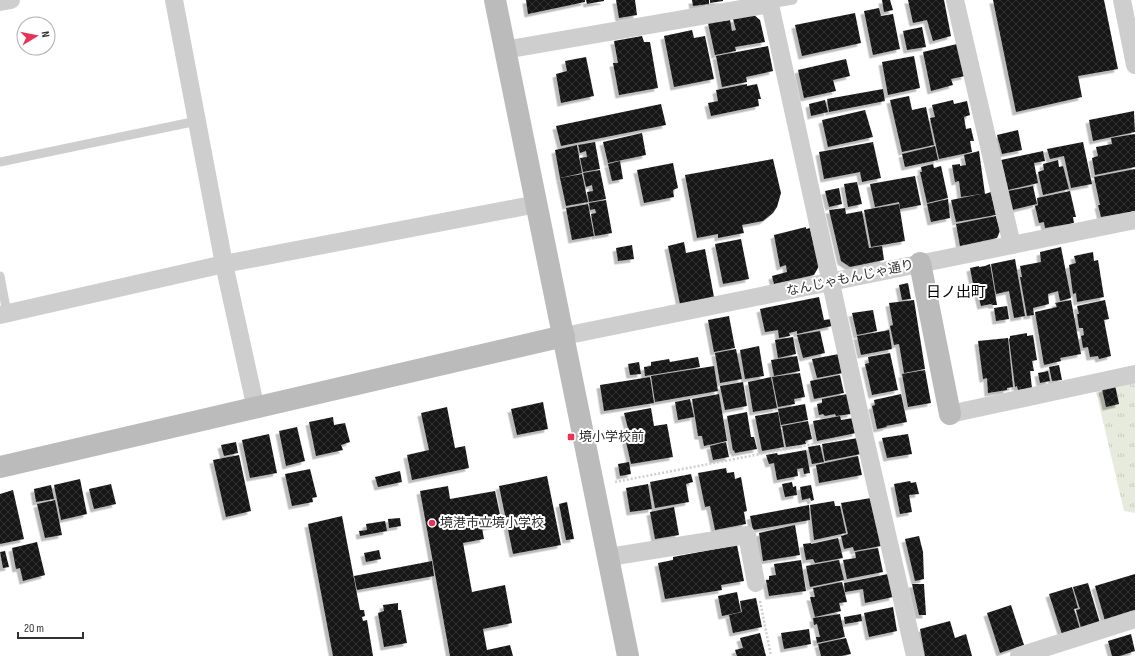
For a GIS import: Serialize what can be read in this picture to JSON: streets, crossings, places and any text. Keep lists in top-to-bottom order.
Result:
{
  "streets": {
    "street": ["なんじゃもんじゃ通り"]
  },
  "districts": ["日ノ出町"],
  "places": {
    "transit": ["境小学校前"],
    "other": ["境港市立境小学校"]
  },
  "scale_bar": "20 m",
  "north": "right"
}
